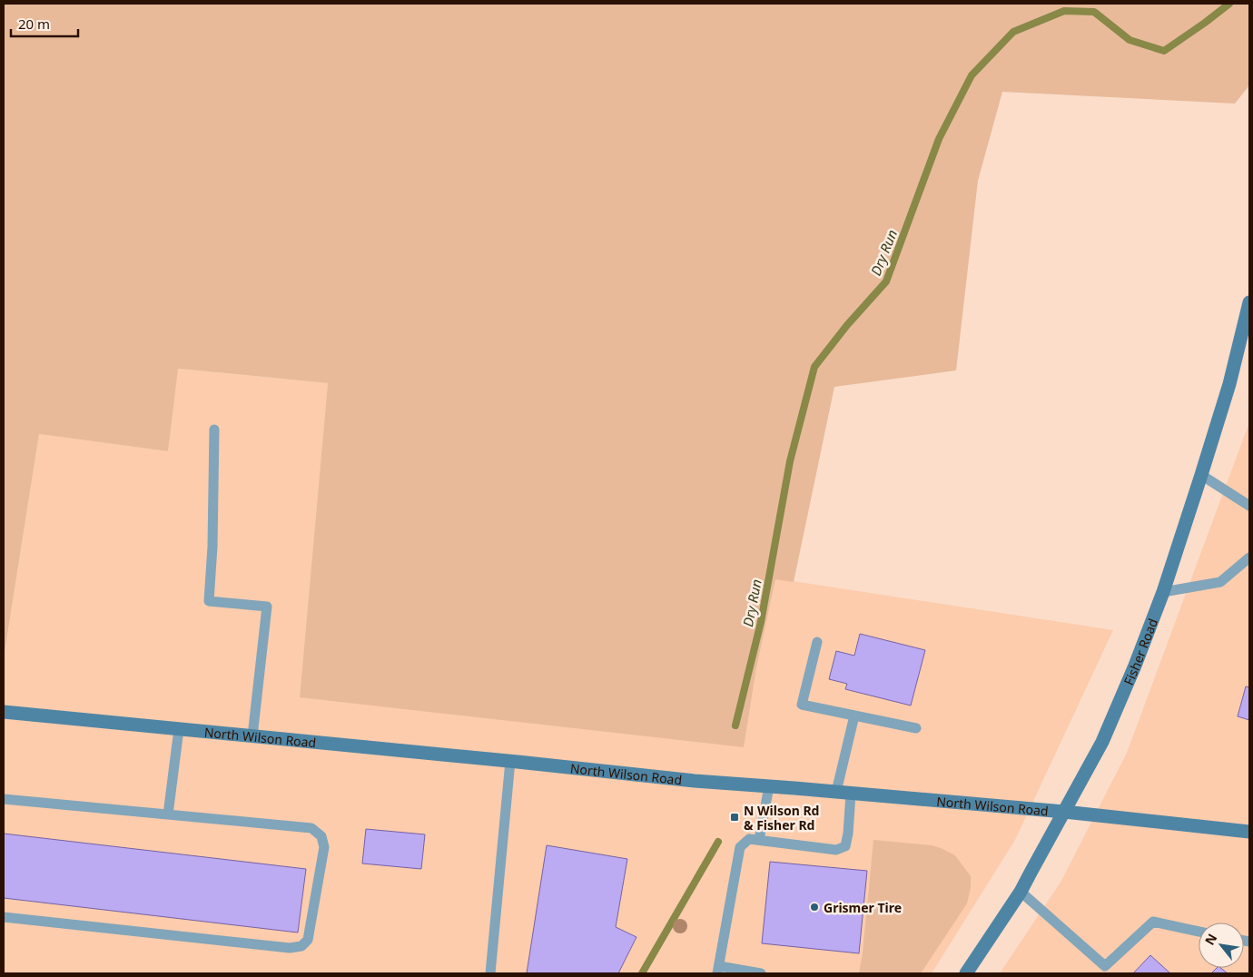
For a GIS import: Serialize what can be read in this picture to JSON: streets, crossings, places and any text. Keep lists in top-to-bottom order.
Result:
{
  "streets": {
    "main road": ["Fisher Road", "North Wilson Road"]
  },
  "crossings": [
    ["Fisher Road", "North Wilson Road"]
  ],
  "water": ["Dry Run"],
  "places": {
    "transit": ["N Wilson Rd & Fisher Rd"],
    "other": ["Grismer Tire"]
  },
  "scale_bar": "20 m",
  "north": "top left"
}
